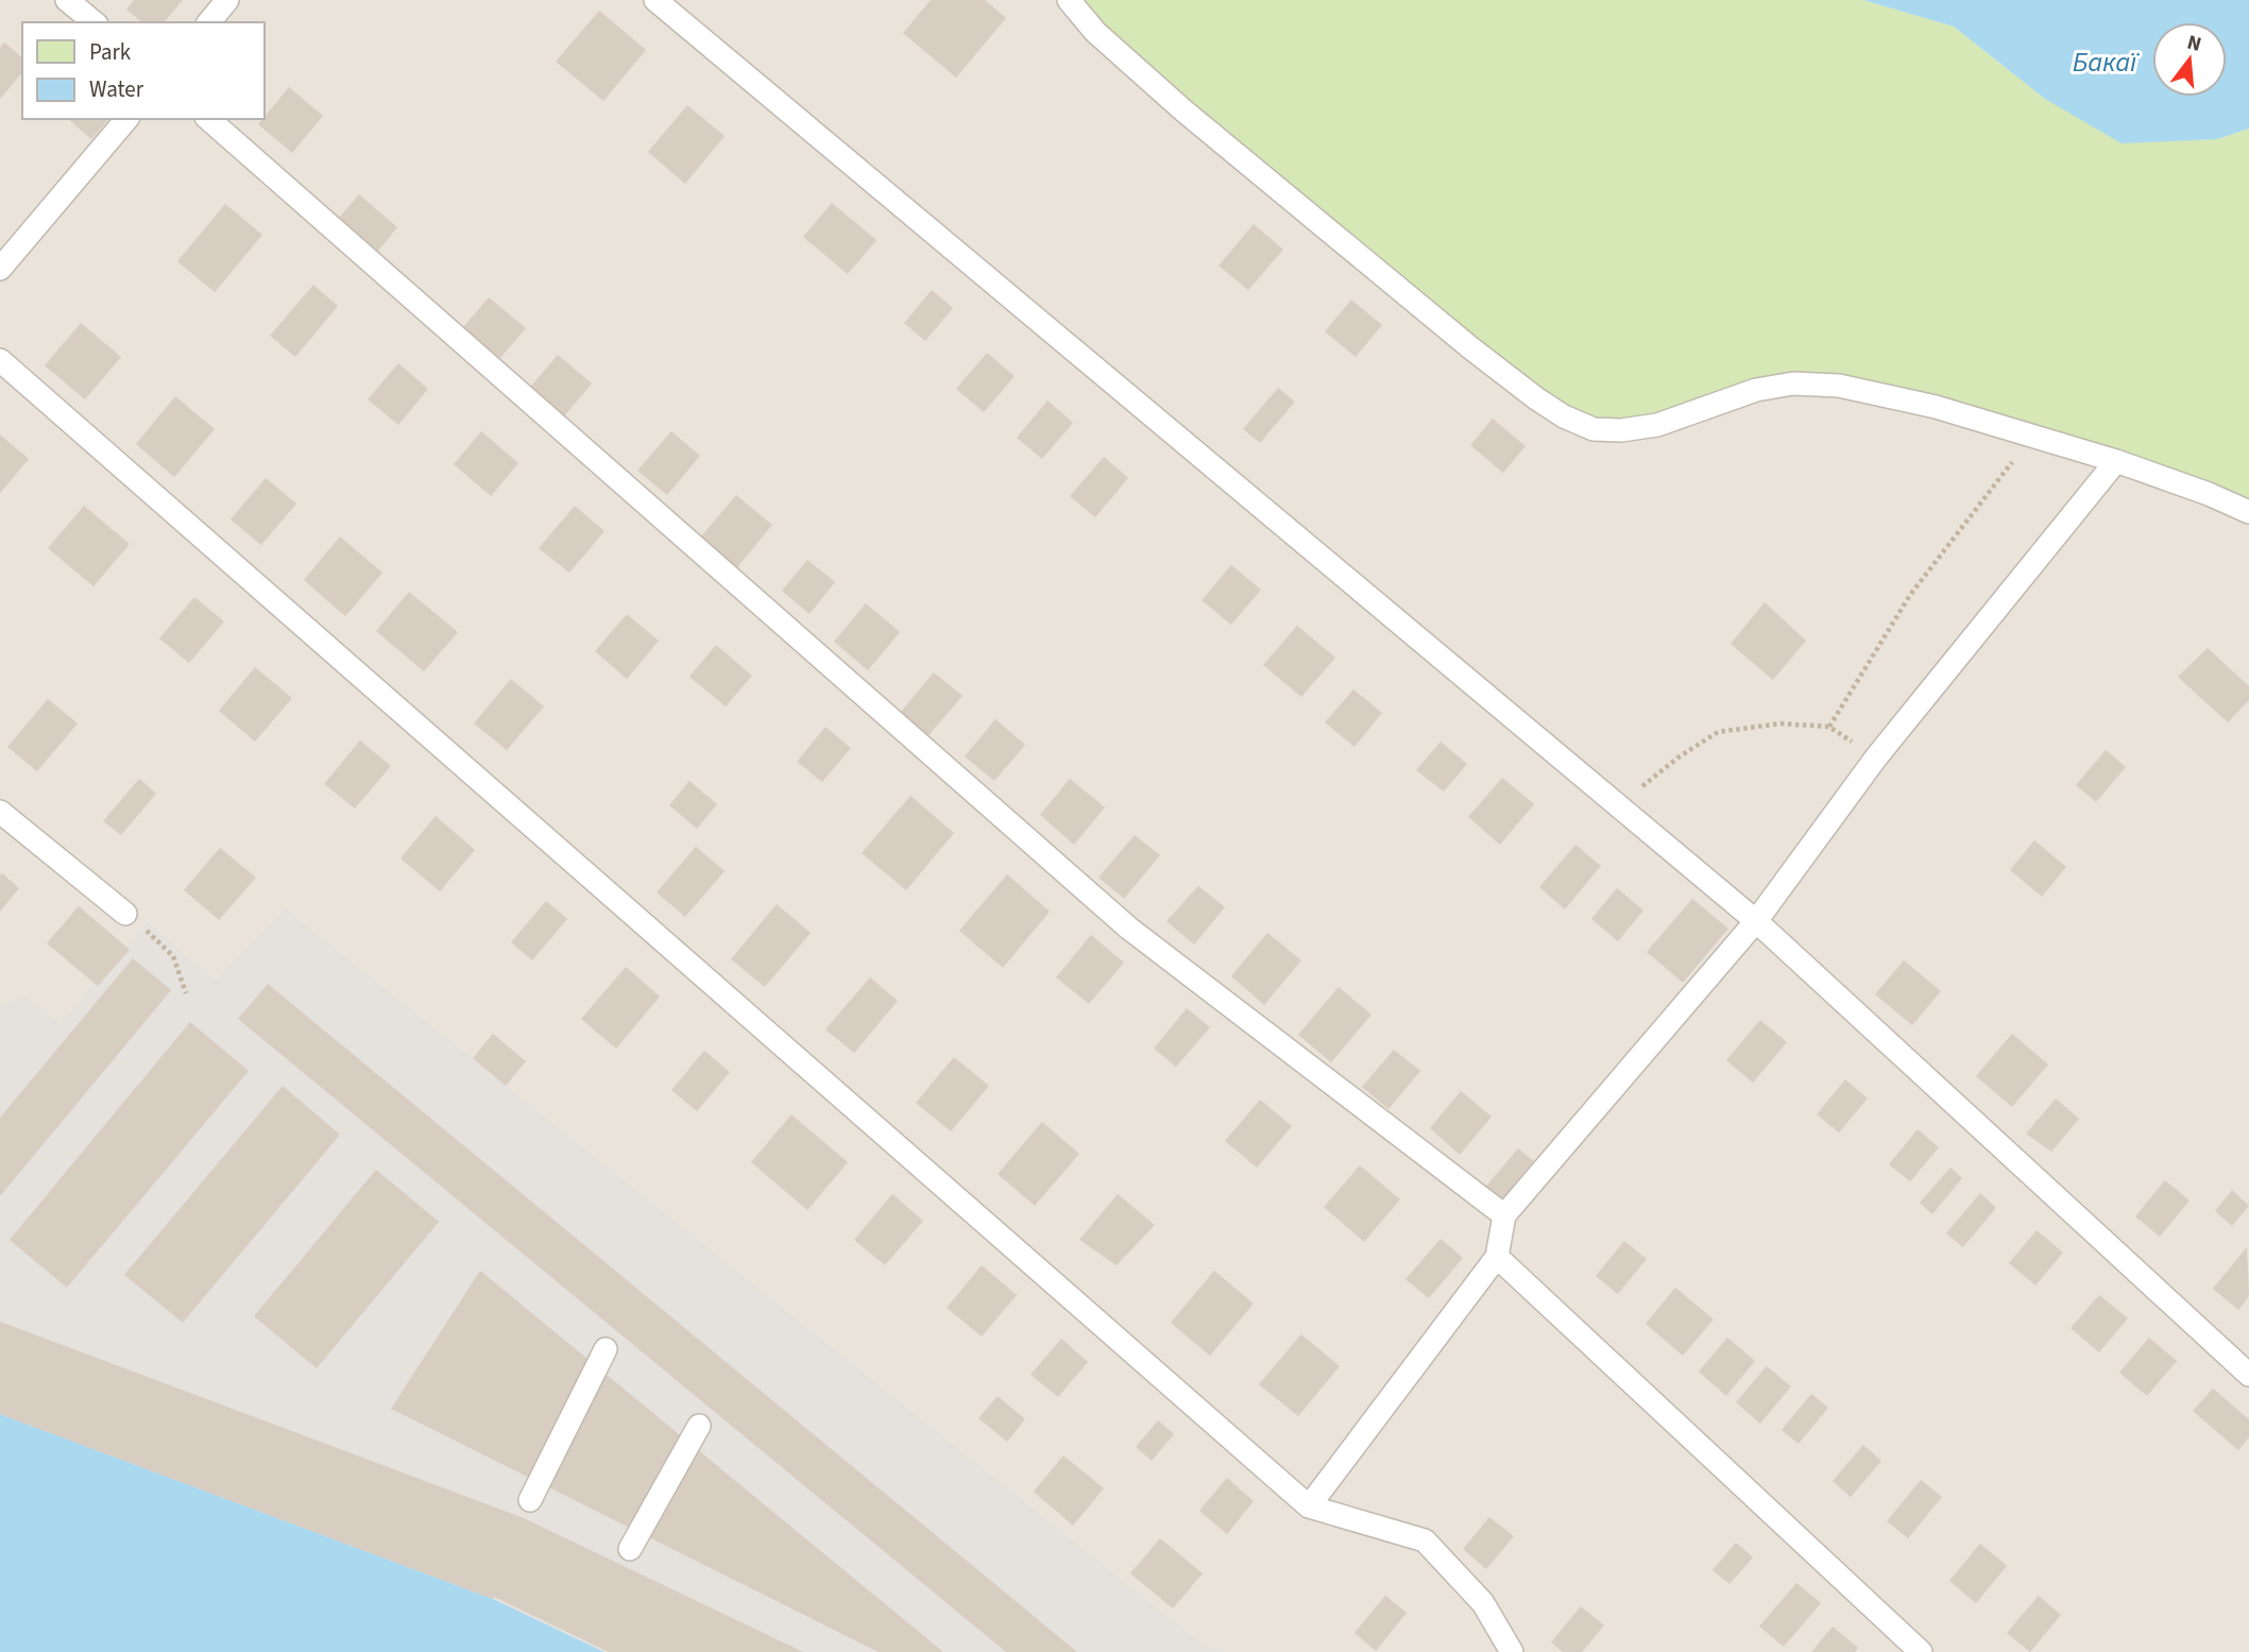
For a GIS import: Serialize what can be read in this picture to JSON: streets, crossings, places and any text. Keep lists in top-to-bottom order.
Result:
{
  "water": ["Бакаї"],
  "legend": ["Park", "Water"],
  "north": "top"
}
